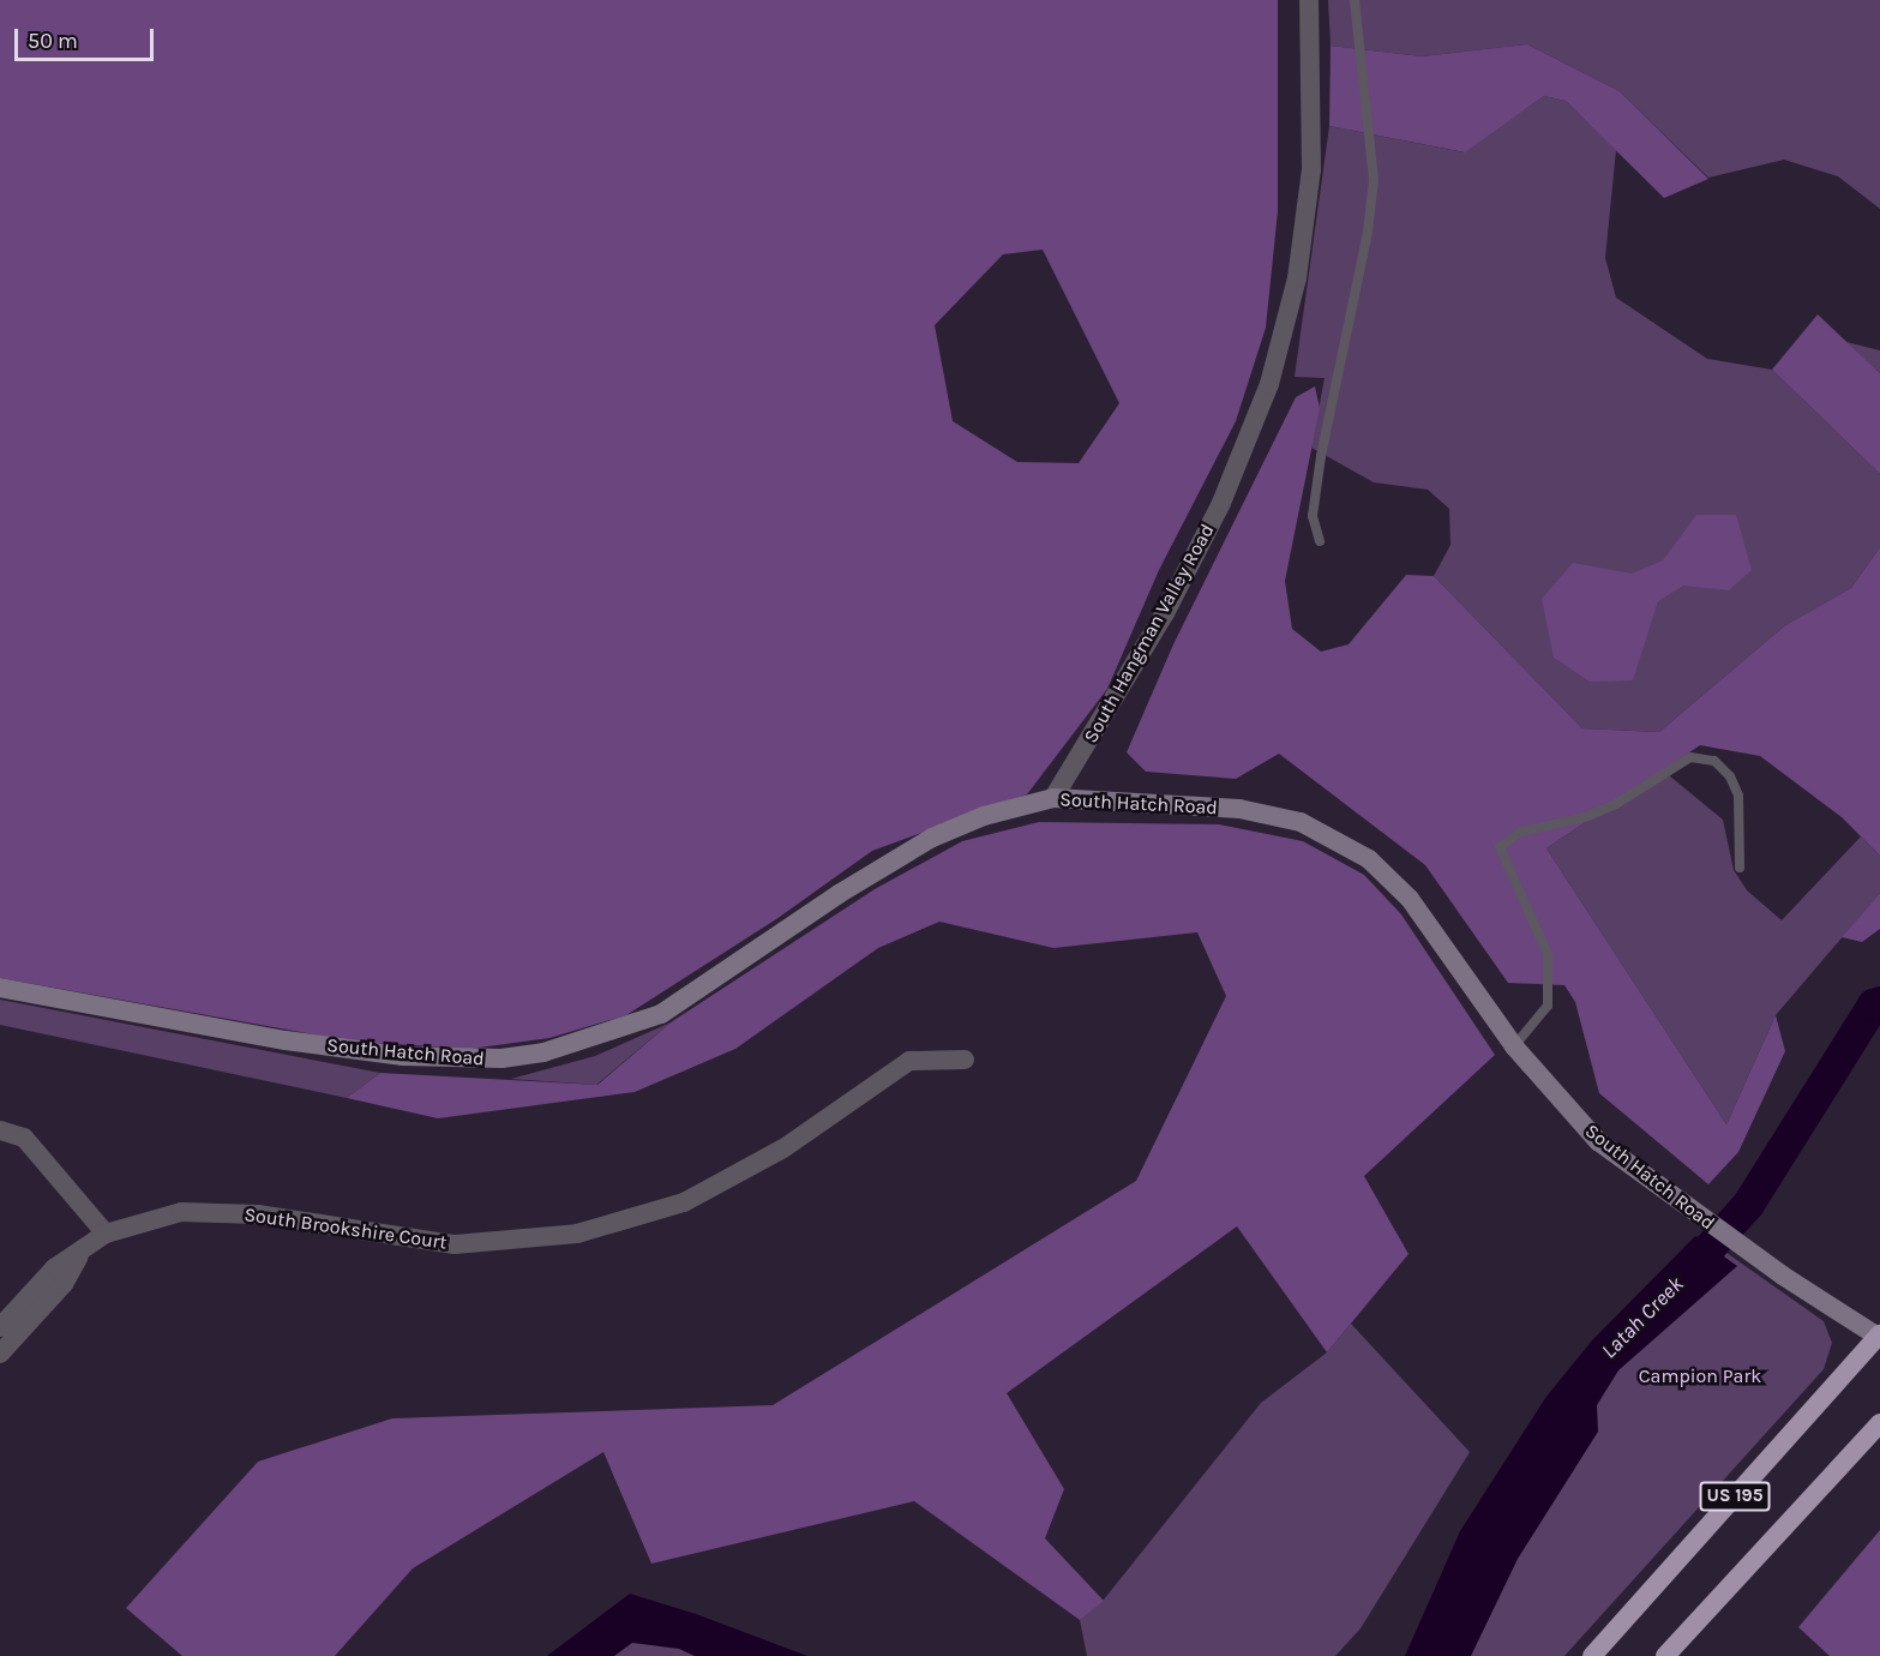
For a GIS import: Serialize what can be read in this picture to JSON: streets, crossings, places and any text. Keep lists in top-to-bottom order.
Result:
{
  "streets": {
    "highway": ["US 195"],
    "main road": ["South Hatch Road"],
    "street": ["South Hangman Valley Road", "South Brookshire Court"]
  },
  "crossings": [
    ["South Hangman Valley Road", "South Hatch Road"],
    ["South Hatch Road", "US 195"]
  ],
  "water": ["Latah Creek"],
  "parks": ["Campion Park"],
  "scale_bar": "50 m"
}
